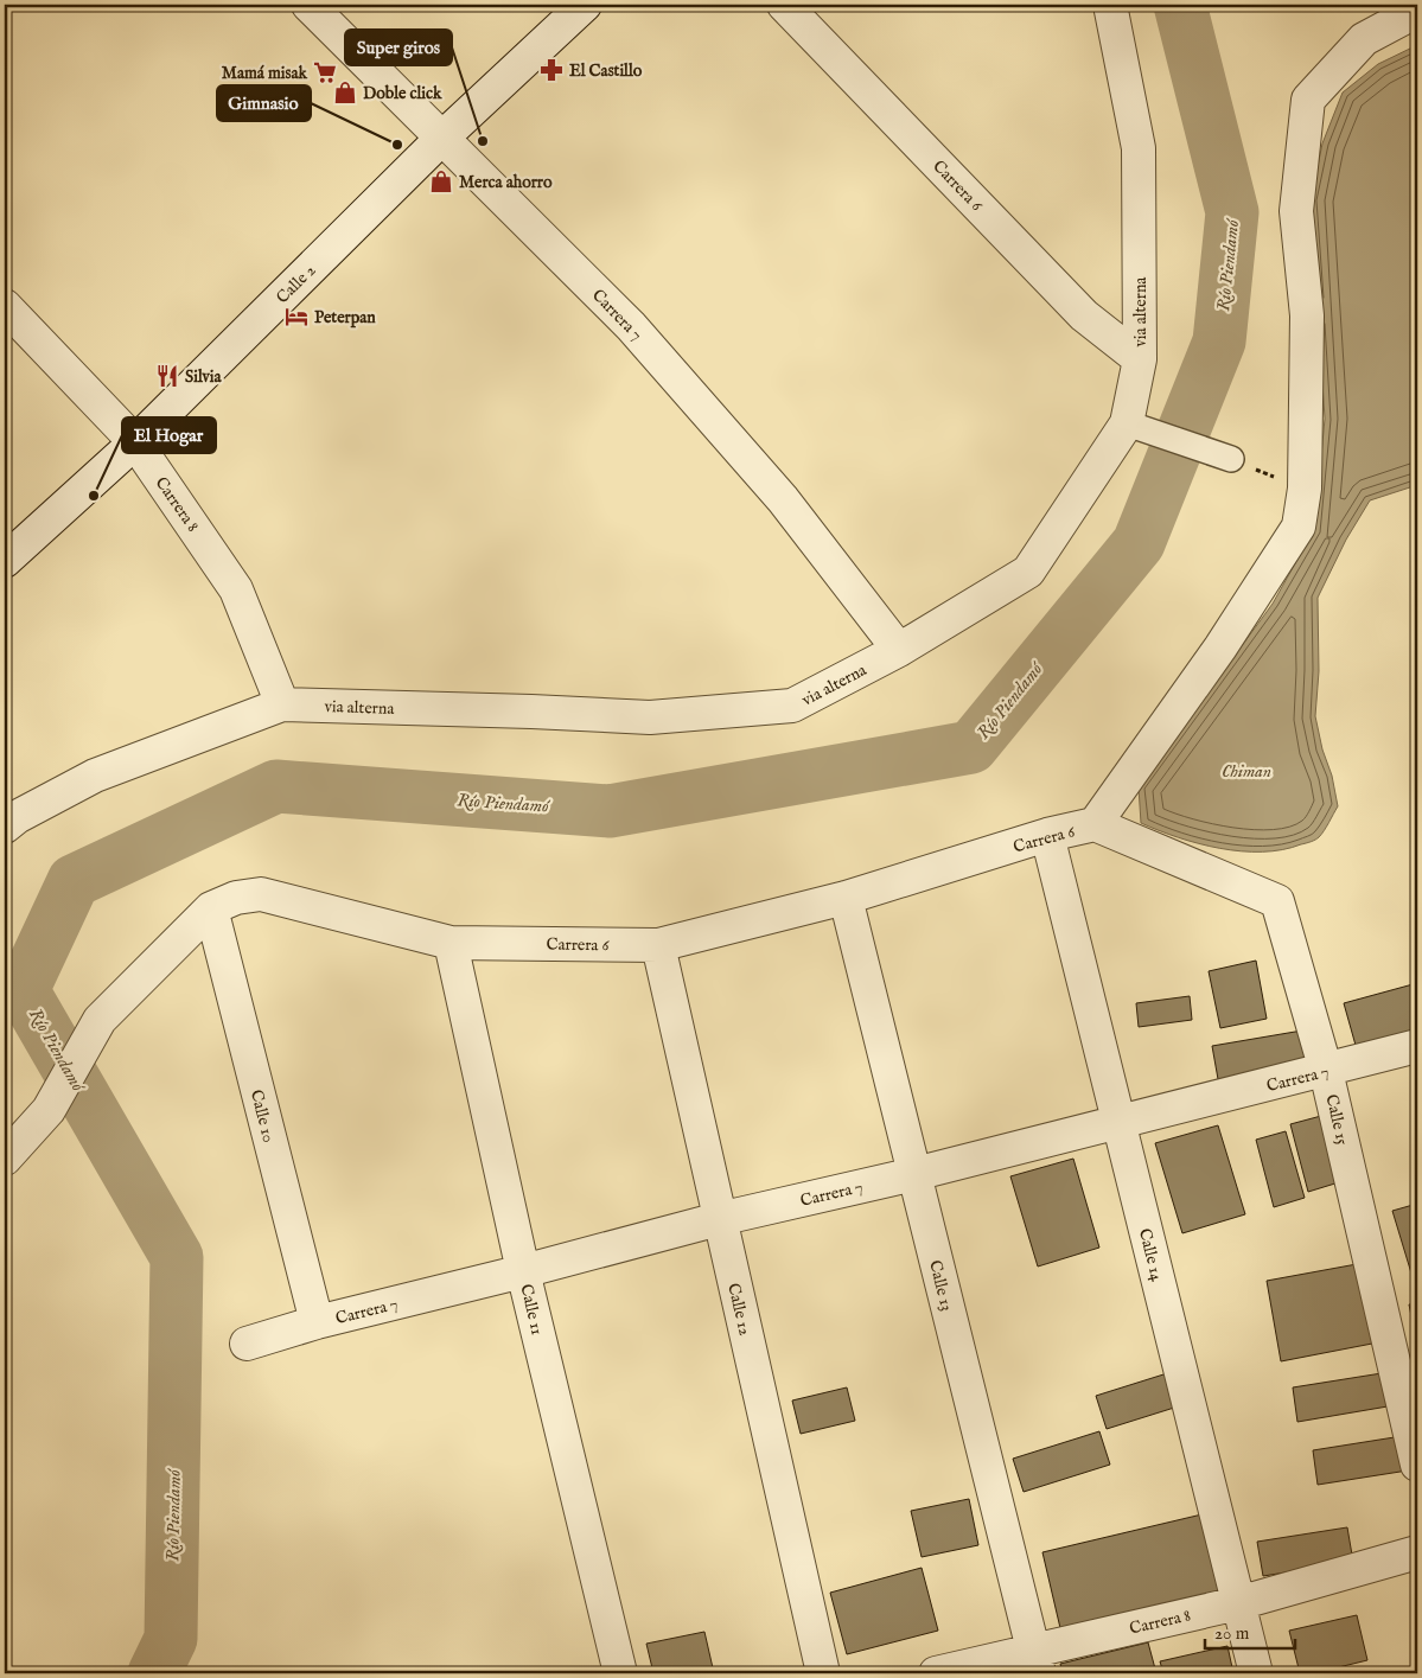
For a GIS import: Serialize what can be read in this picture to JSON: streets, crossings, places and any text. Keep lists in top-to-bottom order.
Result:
{
  "streets": {
    "street": [
      "Carrera 6",
      "Calle 2",
      "via alterna",
      "Carrera 7",
      "Carrera 8",
      "Calle 10",
      "Calle 15",
      "Calle 14",
      "Calle 13",
      "Calle 11",
      "Calle 12"
    ]
  },
  "crossings": [
    ["Carrera 6", "via alterna"],
    ["Carrera 6", "Calle 10"],
    ["Carrera 6", "Calle 15"],
    ["Carrera 6", "Calle 14"],
    ["Carrera 6", "Calle 13"],
    ["Carrera 6", "Calle 11"],
    ["Carrera 6", "Calle 12"],
    ["Calle 2", "Carrera 7"],
    ["Calle 2", "Carrera 8"],
    ["via alterna", "Carrera 7"],
    ["via alterna", "Carrera 8"],
    ["Carrera 7", "Calle 10"],
    ["Carrera 7", "Calle 15"],
    ["Carrera 7", "Calle 14"],
    ["Carrera 7", "Calle 13"],
    ["Carrera 7", "Calle 11"],
    ["Carrera 7", "Calle 12"],
    ["Carrera 8", "Calle 14"],
    ["Carrera 8", "Calle 13"]
  ],
  "water": ["Río Piendamó", "Chiman"],
  "places": {
    "pharmacy": ["El Castillo"],
    "supermarket": ["Mamá misak"],
    "shop": ["Doble click", "Merca ahorro"],
    "other": ["Super giros", "Gimnasio", "El Hogar"],
    "hotel": ["Peterpan"],
    "restaurant": ["Silvia"]
  },
  "scale_bar": "20 m"
}
